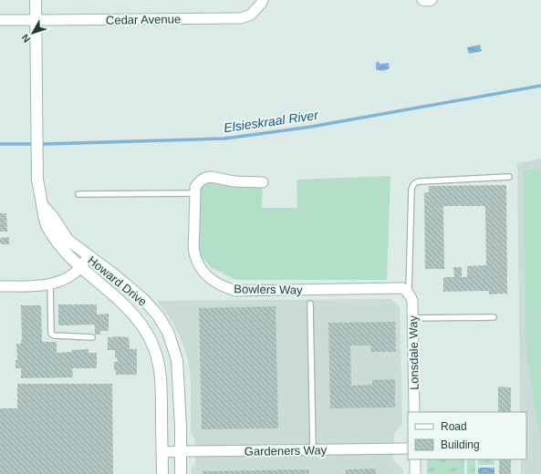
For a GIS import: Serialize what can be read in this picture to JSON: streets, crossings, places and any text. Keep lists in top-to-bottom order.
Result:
{
  "streets": {
    "street": [
      "Cedar Avenue",
      "Howard Drive",
      "Bowlers Way",
      "Lonsdale Way",
      "Gardeners Way"
    ]
  },
  "crossings": [
    ["Cedar Avenue", "Howard Drive"],
    ["Howard Drive", "Gardeners Way"],
    ["Bowlers Way", "Lonsdale Way"]
  ],
  "water": ["Elsieskraal River"],
  "legend": ["Road", "Building"],
  "north": "bottom left"
}
